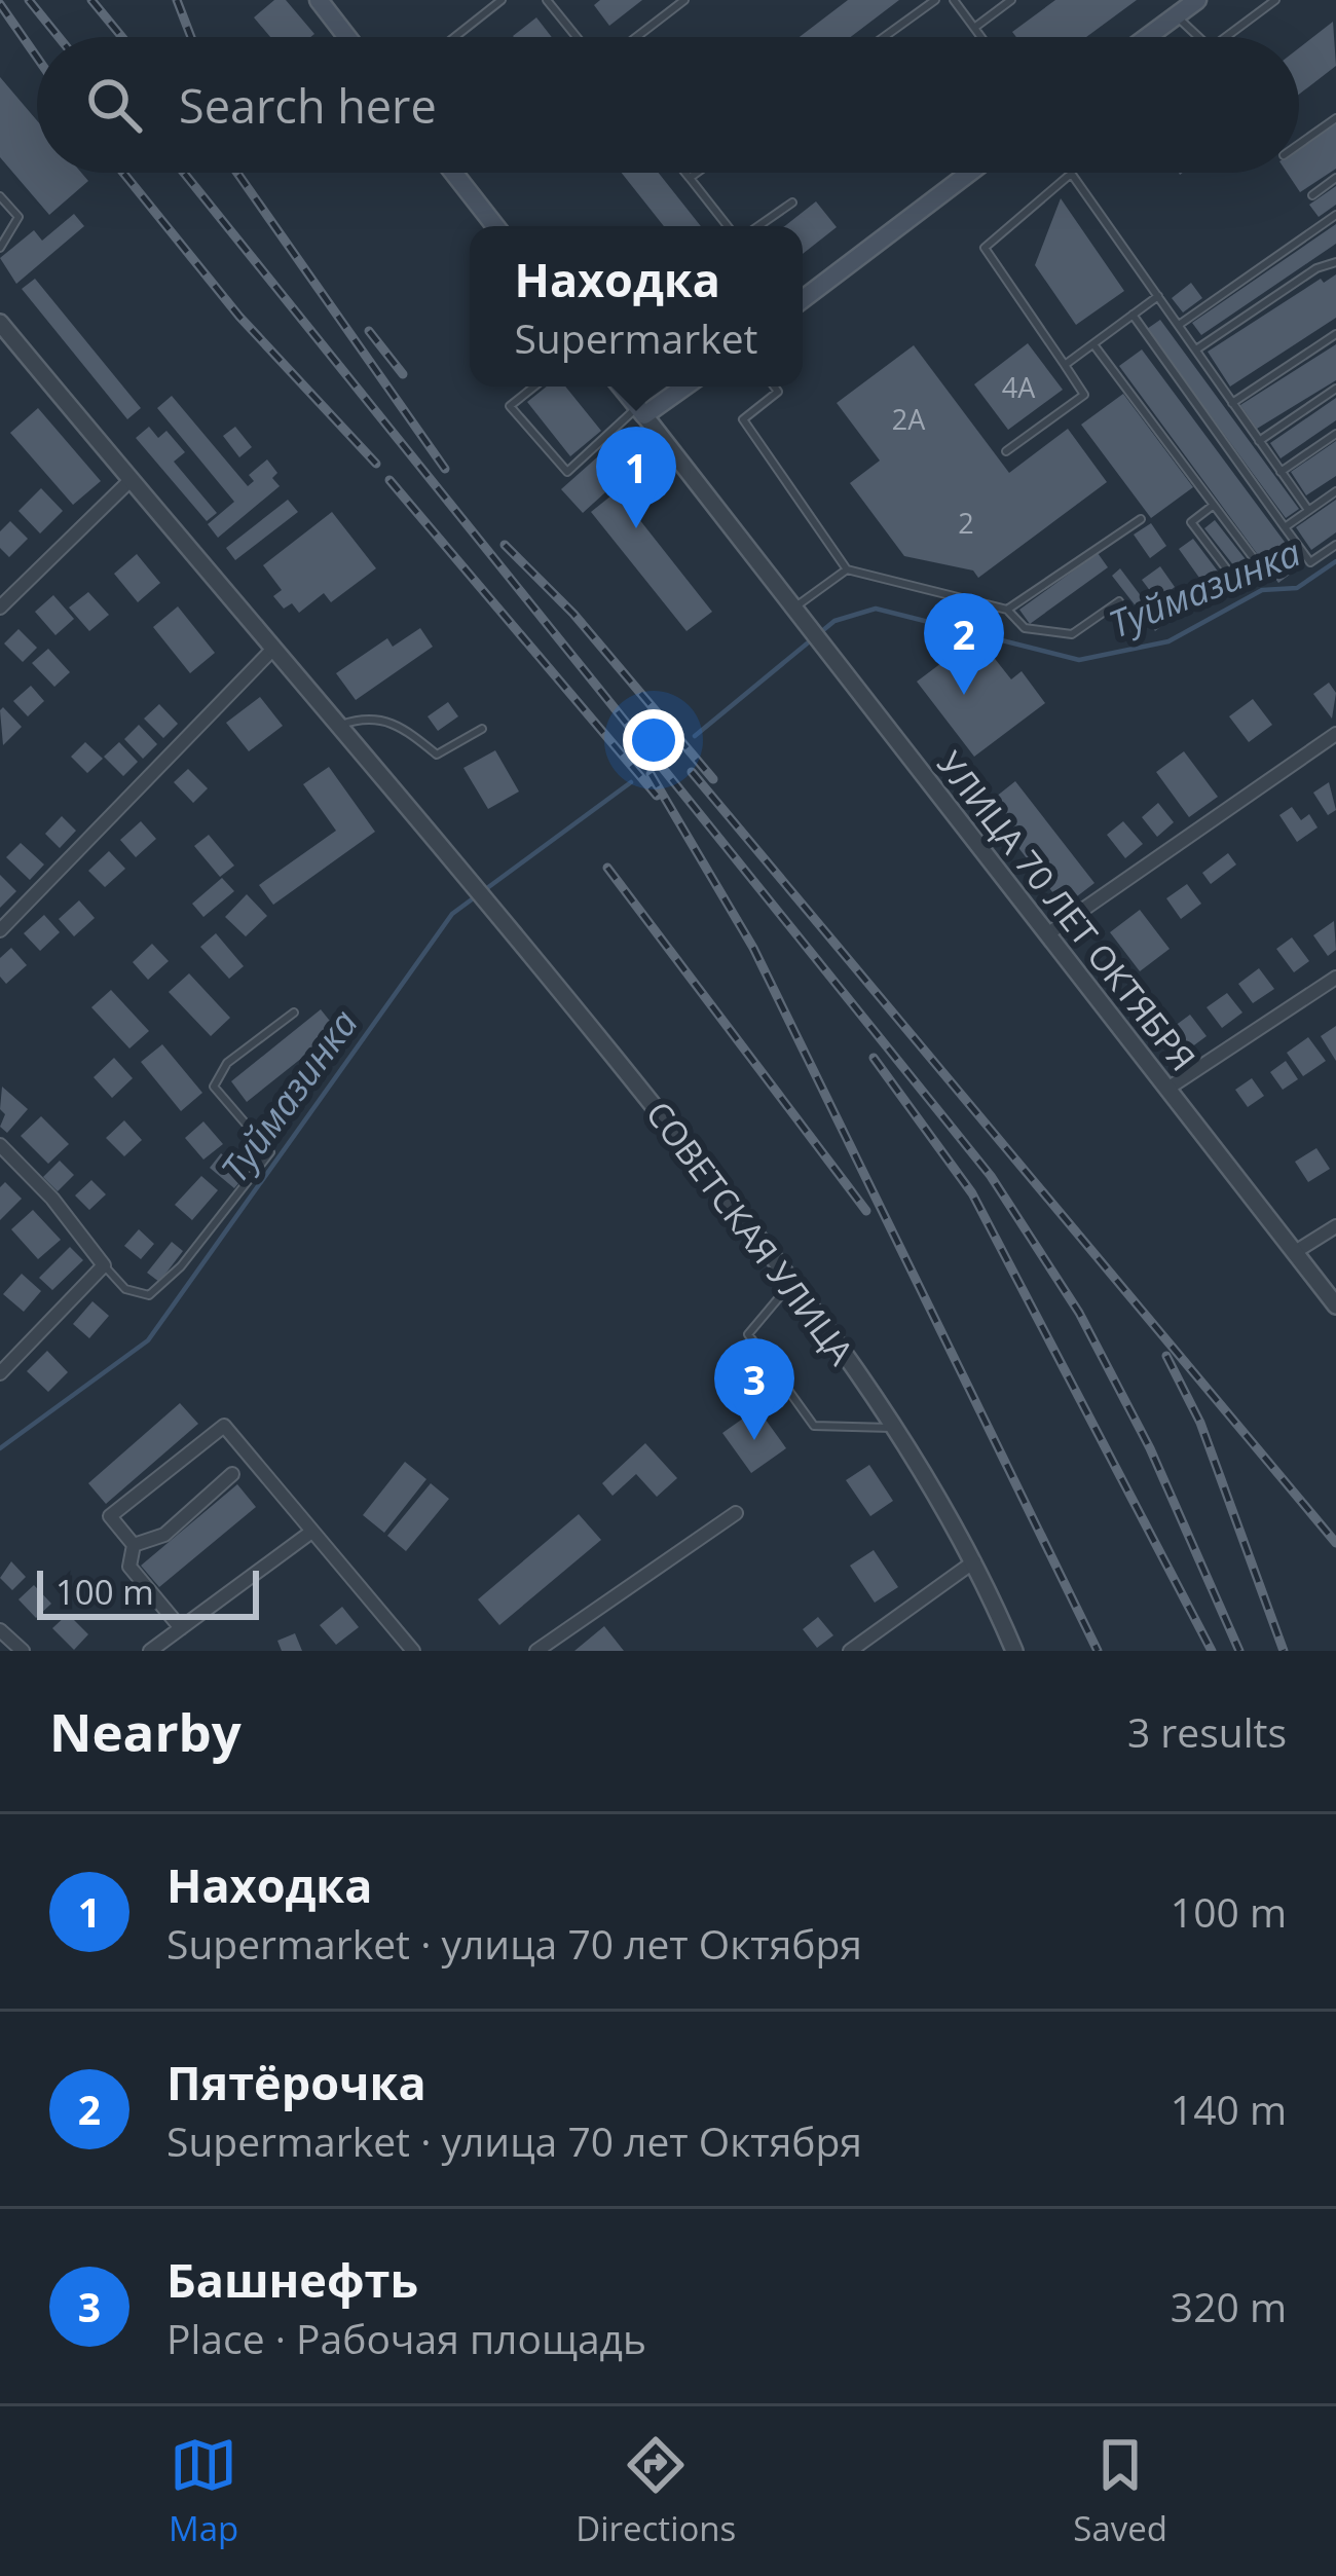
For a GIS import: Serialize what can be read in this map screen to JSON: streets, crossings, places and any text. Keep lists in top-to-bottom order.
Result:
{
  "streets": {
    "main road": ["УЛИЦА 70 ЛЕТ ОКТЯБРЯ"],
    "street": ["СОВЕТСКАЯ УЛИЦА"]
  },
  "water": ["Туймазинка"],
  "house_numbers": ["4А", "2А", "2"],
  "scale_bar": "100 m",
  "page": {
    "search": "Search here",
    "popup": ["Находка", "Supermarket"],
    "pins": ["1", "2", "3"],
    "scale": "100 m",
    "heading": ["Nearby", "3 results"],
    "list": [
      {
        "mark": "1",
        "name": "Находка",
        "note": "Supermarket · улица 70 лет Октября",
        "value": "100 m"
      },
      {
        "mark": "2",
        "name": "Пятёрочка",
        "note": "Supermarket · улица 70 лет Октября",
        "value": "140 m"
      },
      {
        "mark": "3",
        "name": "Башнефть",
        "note": "Place · Рабочая площадь",
        "value": "320 m"
      }
    ],
    "nav": ["Map", "Directions", "Saved"]
  }
}
